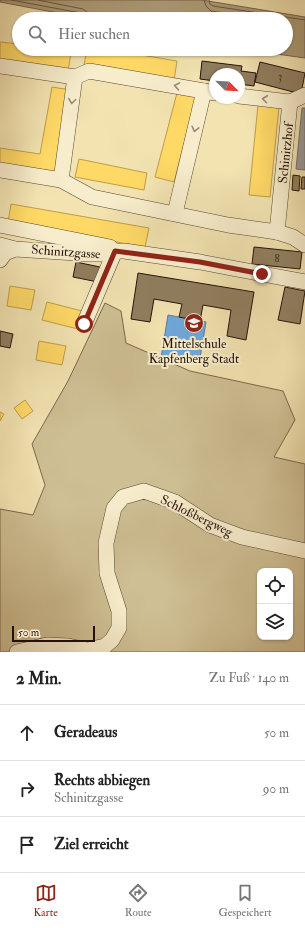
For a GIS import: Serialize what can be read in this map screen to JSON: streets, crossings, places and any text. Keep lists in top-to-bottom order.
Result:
{
  "streets": {
    "street": ["Schinitzhof", "Schinitzgasse", "Schloßbergweg"]
  },
  "places": {
    "school or university": ["Mittelschule Kapfenberg Stadt"]
  },
  "house_numbers": ["3", "8"],
  "scale_bar": "50 m",
  "north": "bottom right",
  "page": {
    "search": "Hier suchen",
    "scale": "50 m",
    "heading": ["2 Min.", "Zu Fuß · 140 m"],
    "list": [
      ["Geradeaus", "50 m"],
      ["Rechts abbiegen", "Schinitzgasse", "90 m"],
      "Ziel erreicht"
    ],
    "nav": ["Karte", "Route", "Gespeichert"]
  }
}
